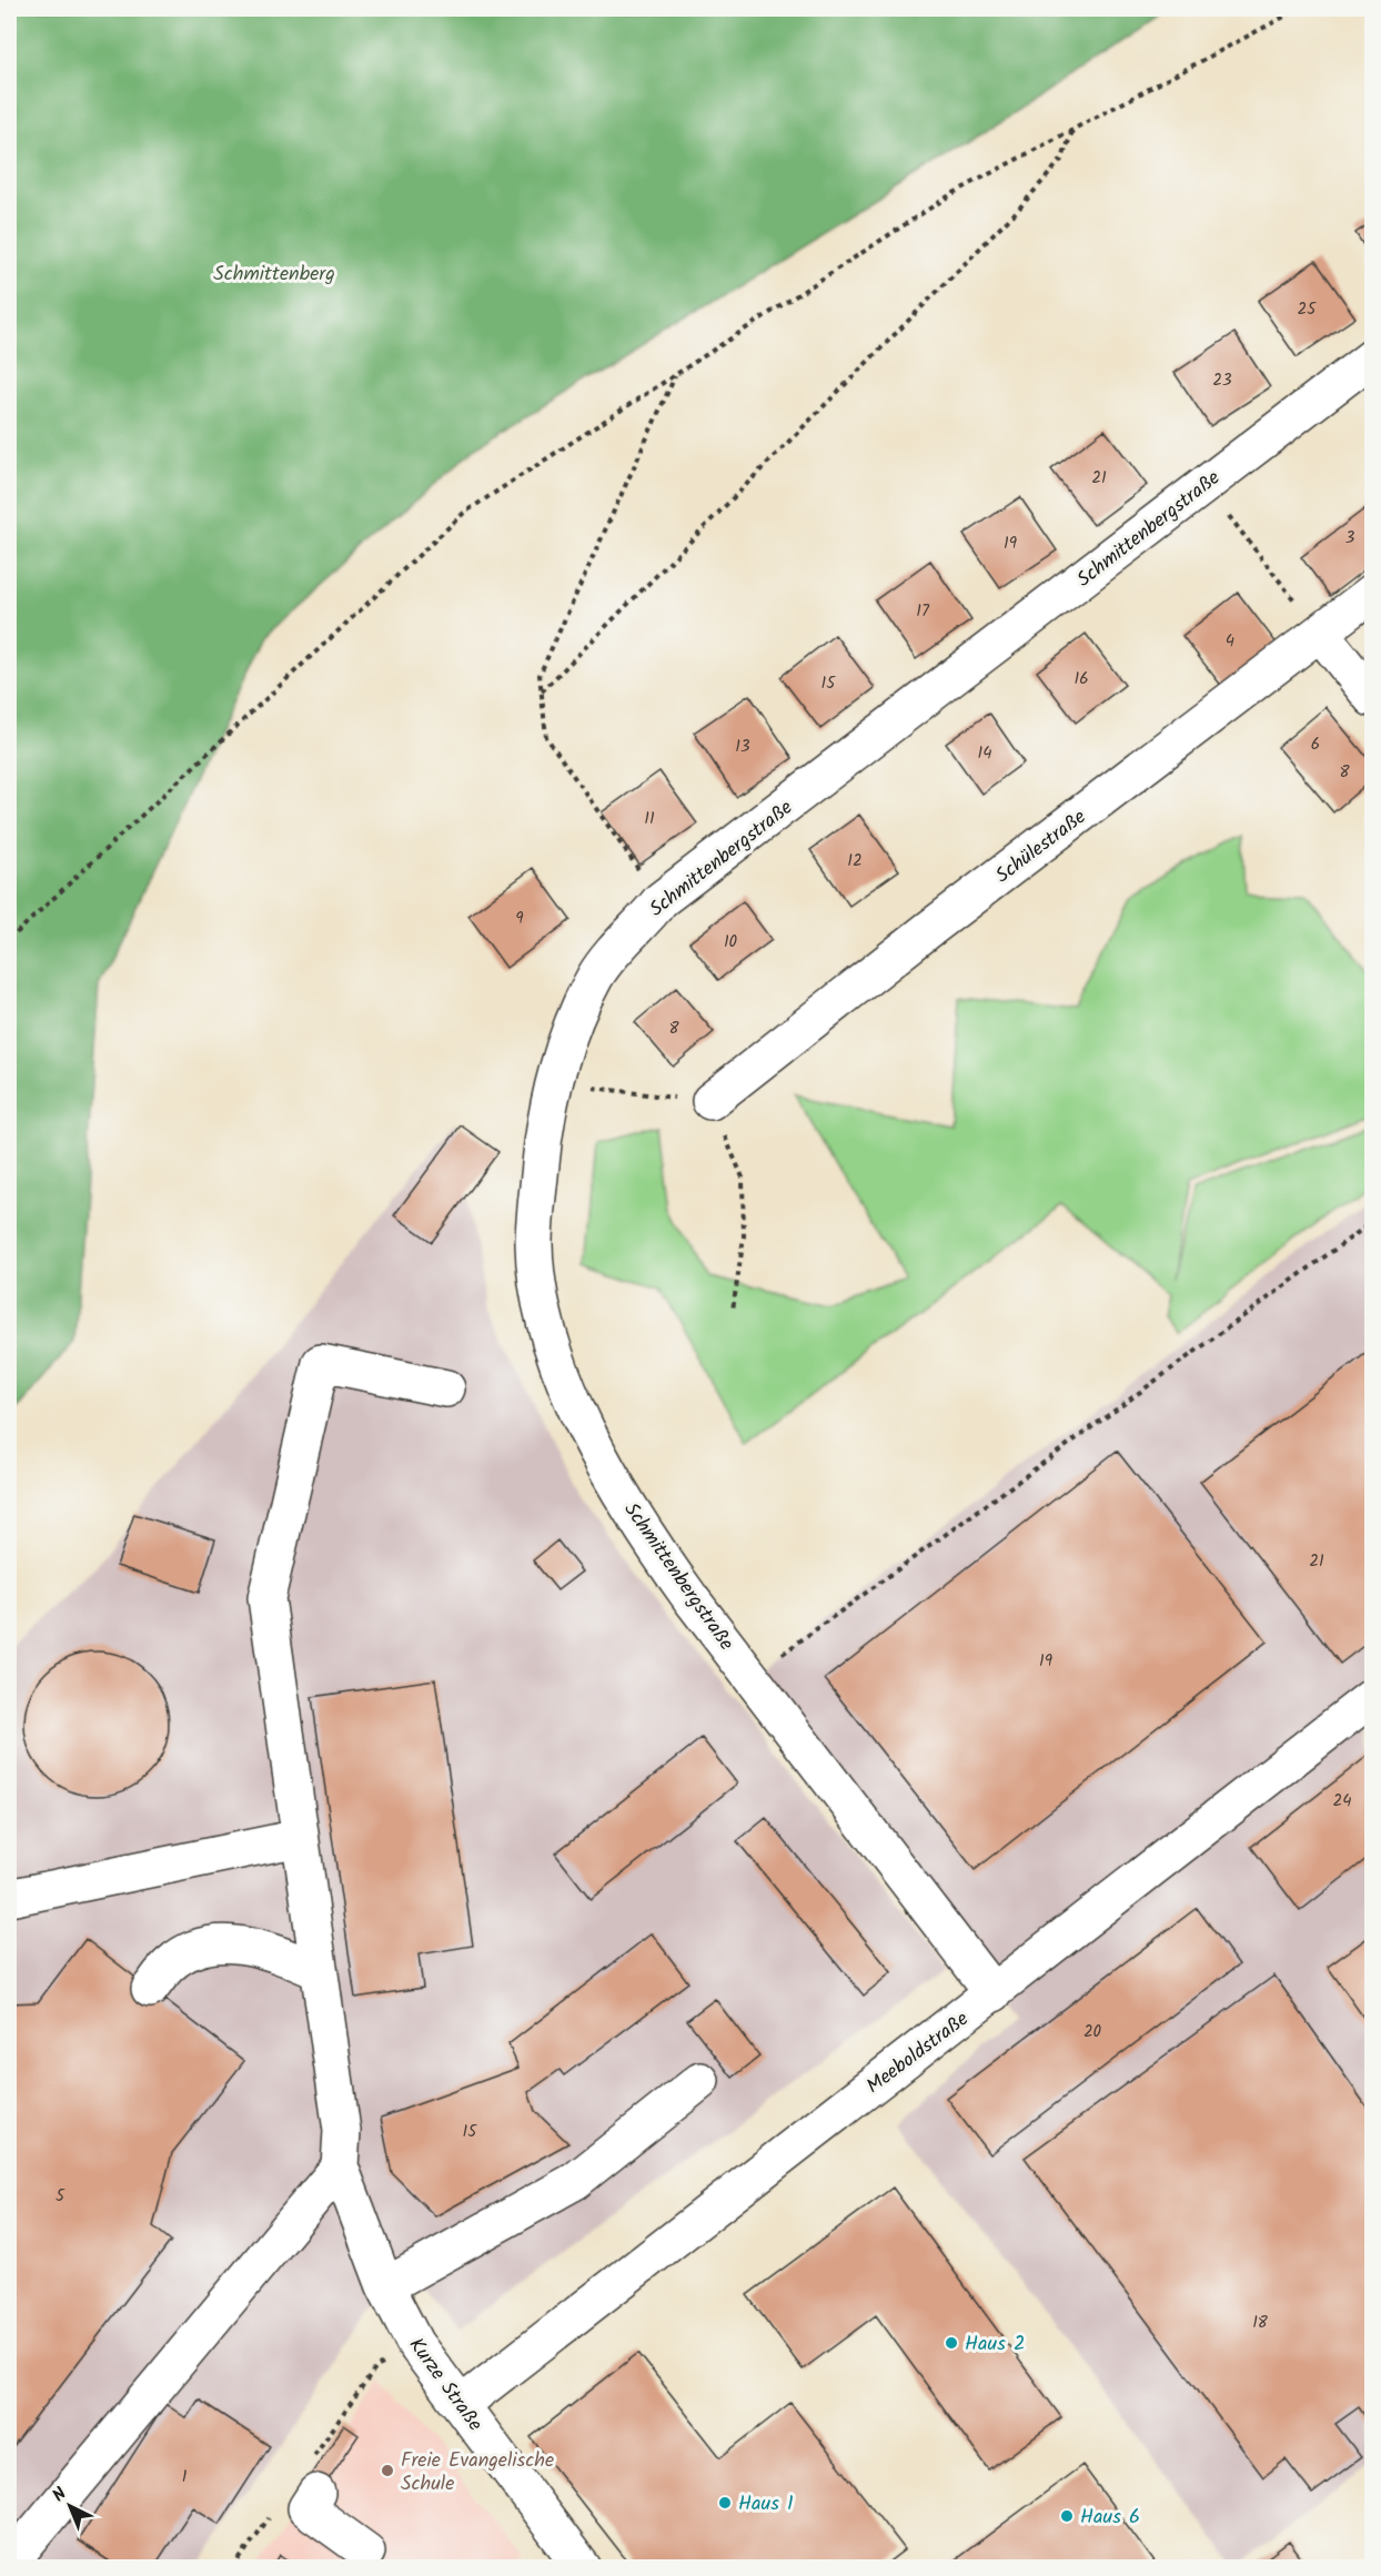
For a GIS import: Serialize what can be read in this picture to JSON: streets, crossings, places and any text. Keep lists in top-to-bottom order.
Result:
{
  "streets": {
    "street": [
      "Schmittenbergstraße",
      "Schülestraße",
      "Meeboldstraße",
      "Kurze Straße"
    ]
  },
  "crossings": [
    ["Schmittenbergstraße", "Meeboldstraße"],
    ["Meeboldstraße", "Kurze Straße"]
  ],
  "parks": ["Schmittenberg"],
  "places": [
    "Haus 2",
    "Freie Evangelische Schule",
    "Haus 1",
    "Haus 6"
  ],
  "house_numbers": [
    "25",
    "23",
    "21",
    "3",
    "19",
    "17",
    "4",
    "16",
    "15",
    "6",
    "13",
    "14",
    "8",
    "11",
    "12",
    "9",
    "10",
    "8",
    "21",
    "19",
    "24",
    "20",
    "15",
    "5",
    "18",
    "1"
  ],
  "north": "top left"
}
